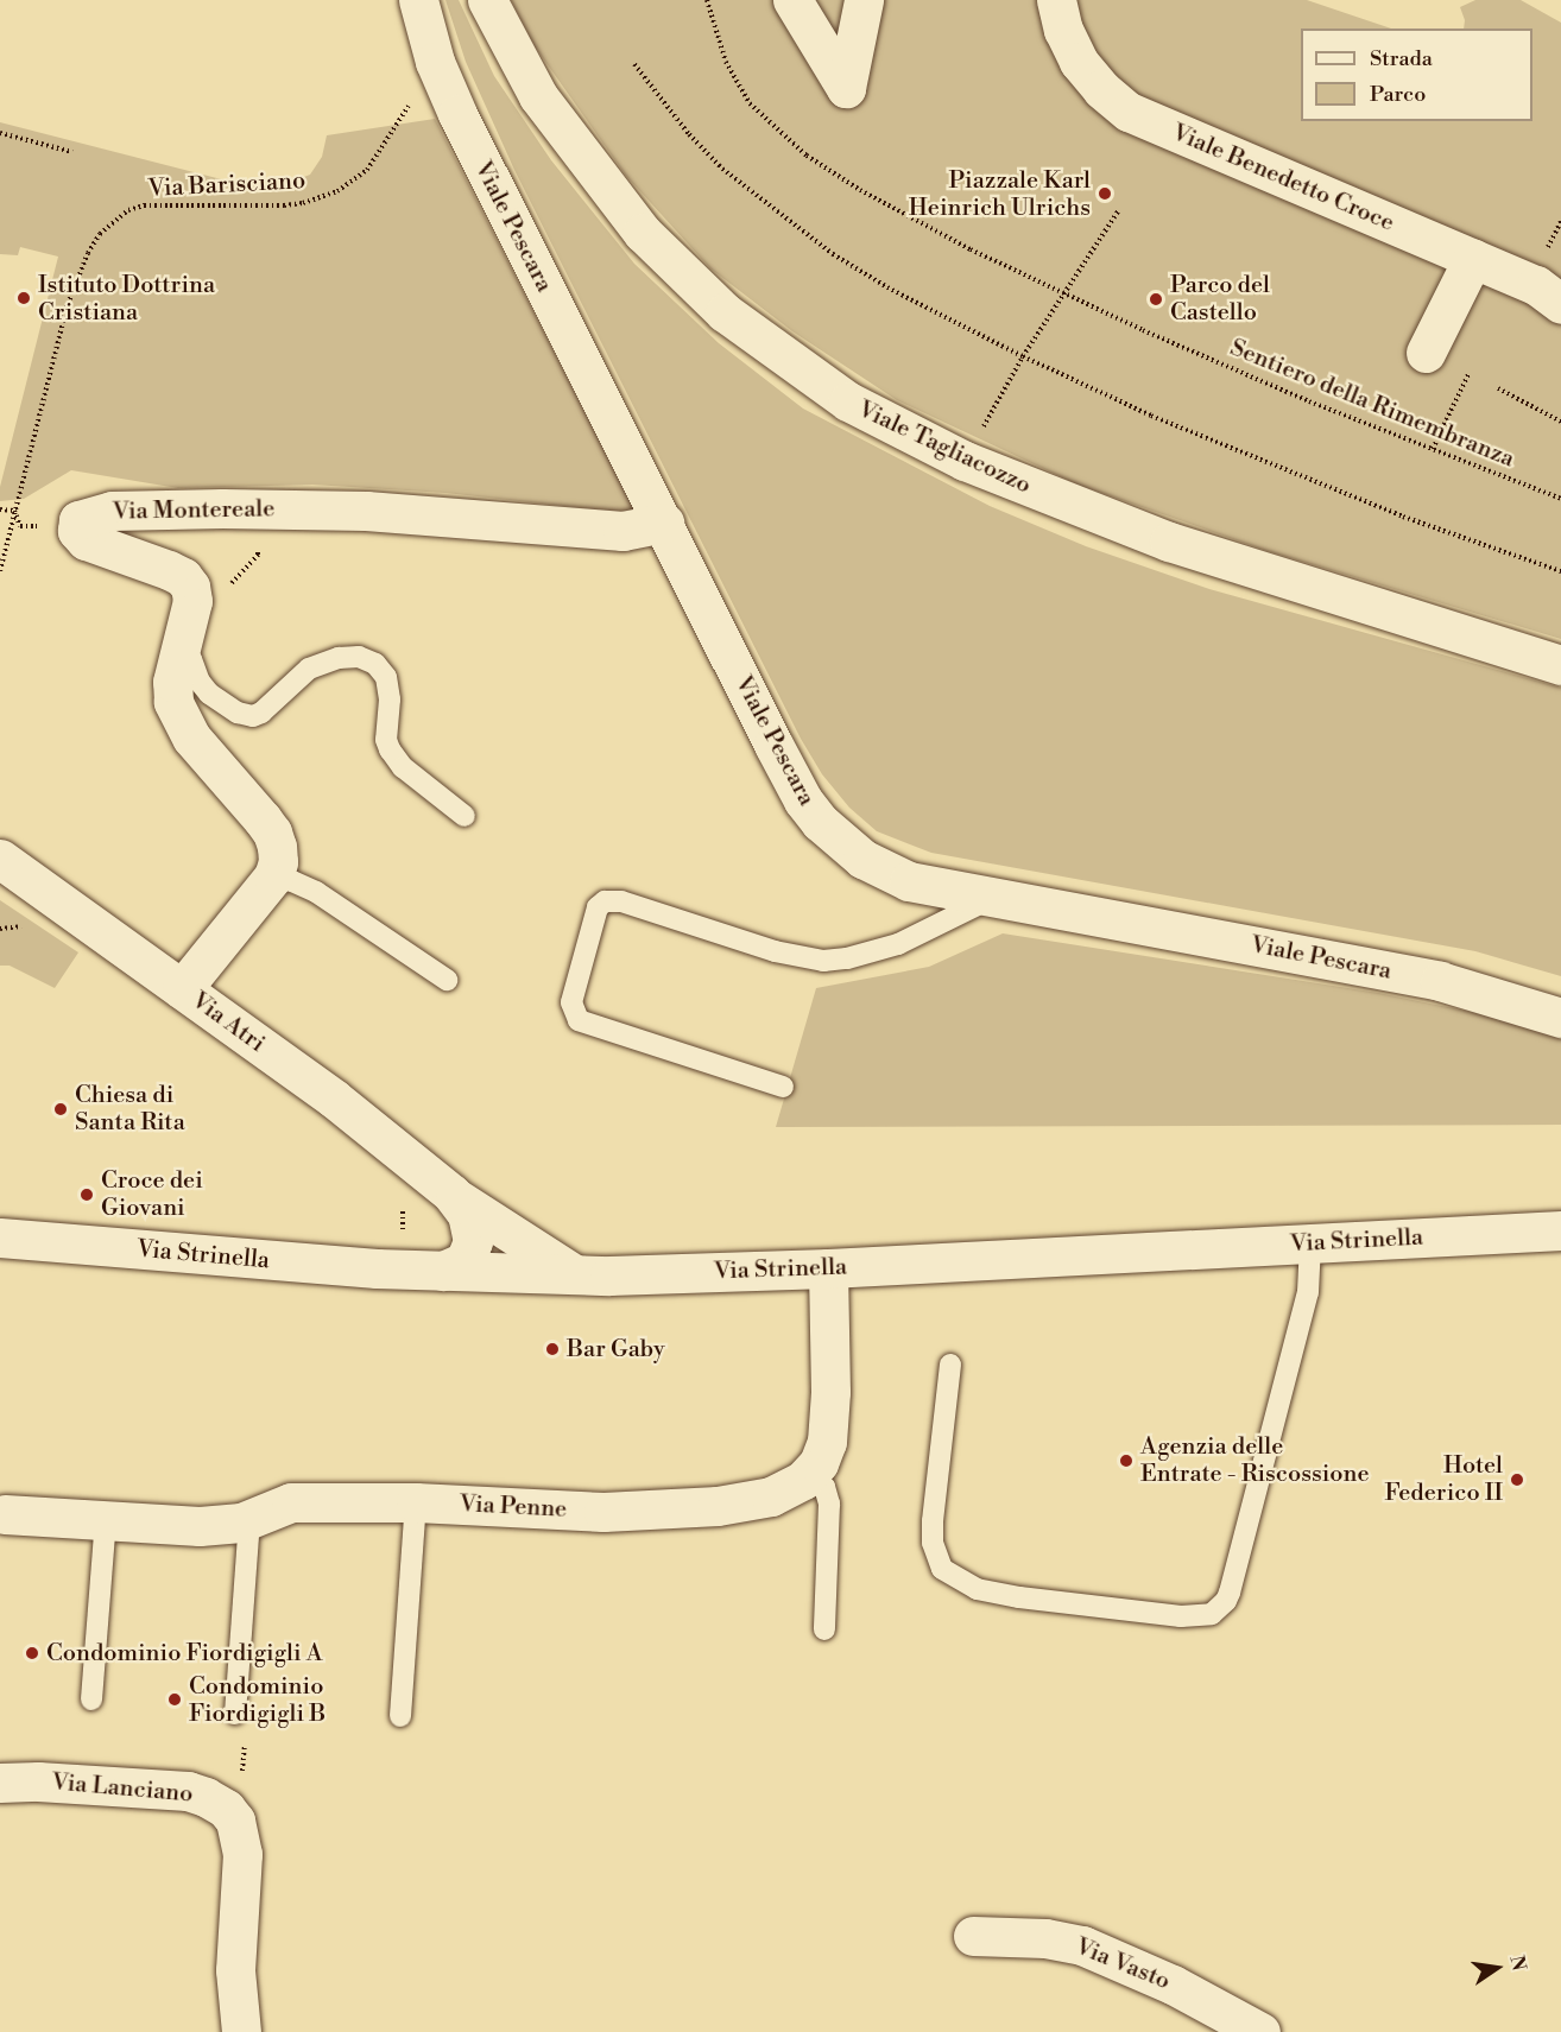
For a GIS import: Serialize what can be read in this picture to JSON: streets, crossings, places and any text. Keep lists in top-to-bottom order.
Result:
{
  "streets": {
    "street": [
      "Viale Benedetto Croce",
      "Viale Pescara",
      "Viale Tagliacozzo",
      "Via Montereale",
      "Via Atri",
      "Via Strinella",
      "Via Penne",
      "Via Lanciano",
      "Via Vasto"
    ],
    "path": ["Via Barisciano", "Sentiero della Rimembranza"]
  },
  "crossings": [
    ["Via Barisciano", "Viale Pescara"],
    ["Viale Pescara", "Via Montereale"],
    ["Via Atri", "Via Strinella"],
    ["Via Strinella", "Via Penne"]
  ],
  "places": [
    "Piazzale Karl Heinrich Ulrichs",
    "Istituto Dottrina Cristiana",
    "Parco del Castello",
    "Chiesa di Santa Rita",
    "Croce dei Giovani",
    "Bar Gaby",
    "Agenzia delle Entrate - Riscossione",
    "Hotel Federico II",
    "Condominio Fiordigigli A",
    "Condominio Fiordigigli B"
  ],
  "legend": ["Strada", "Parco"],
  "north": "right"
}
